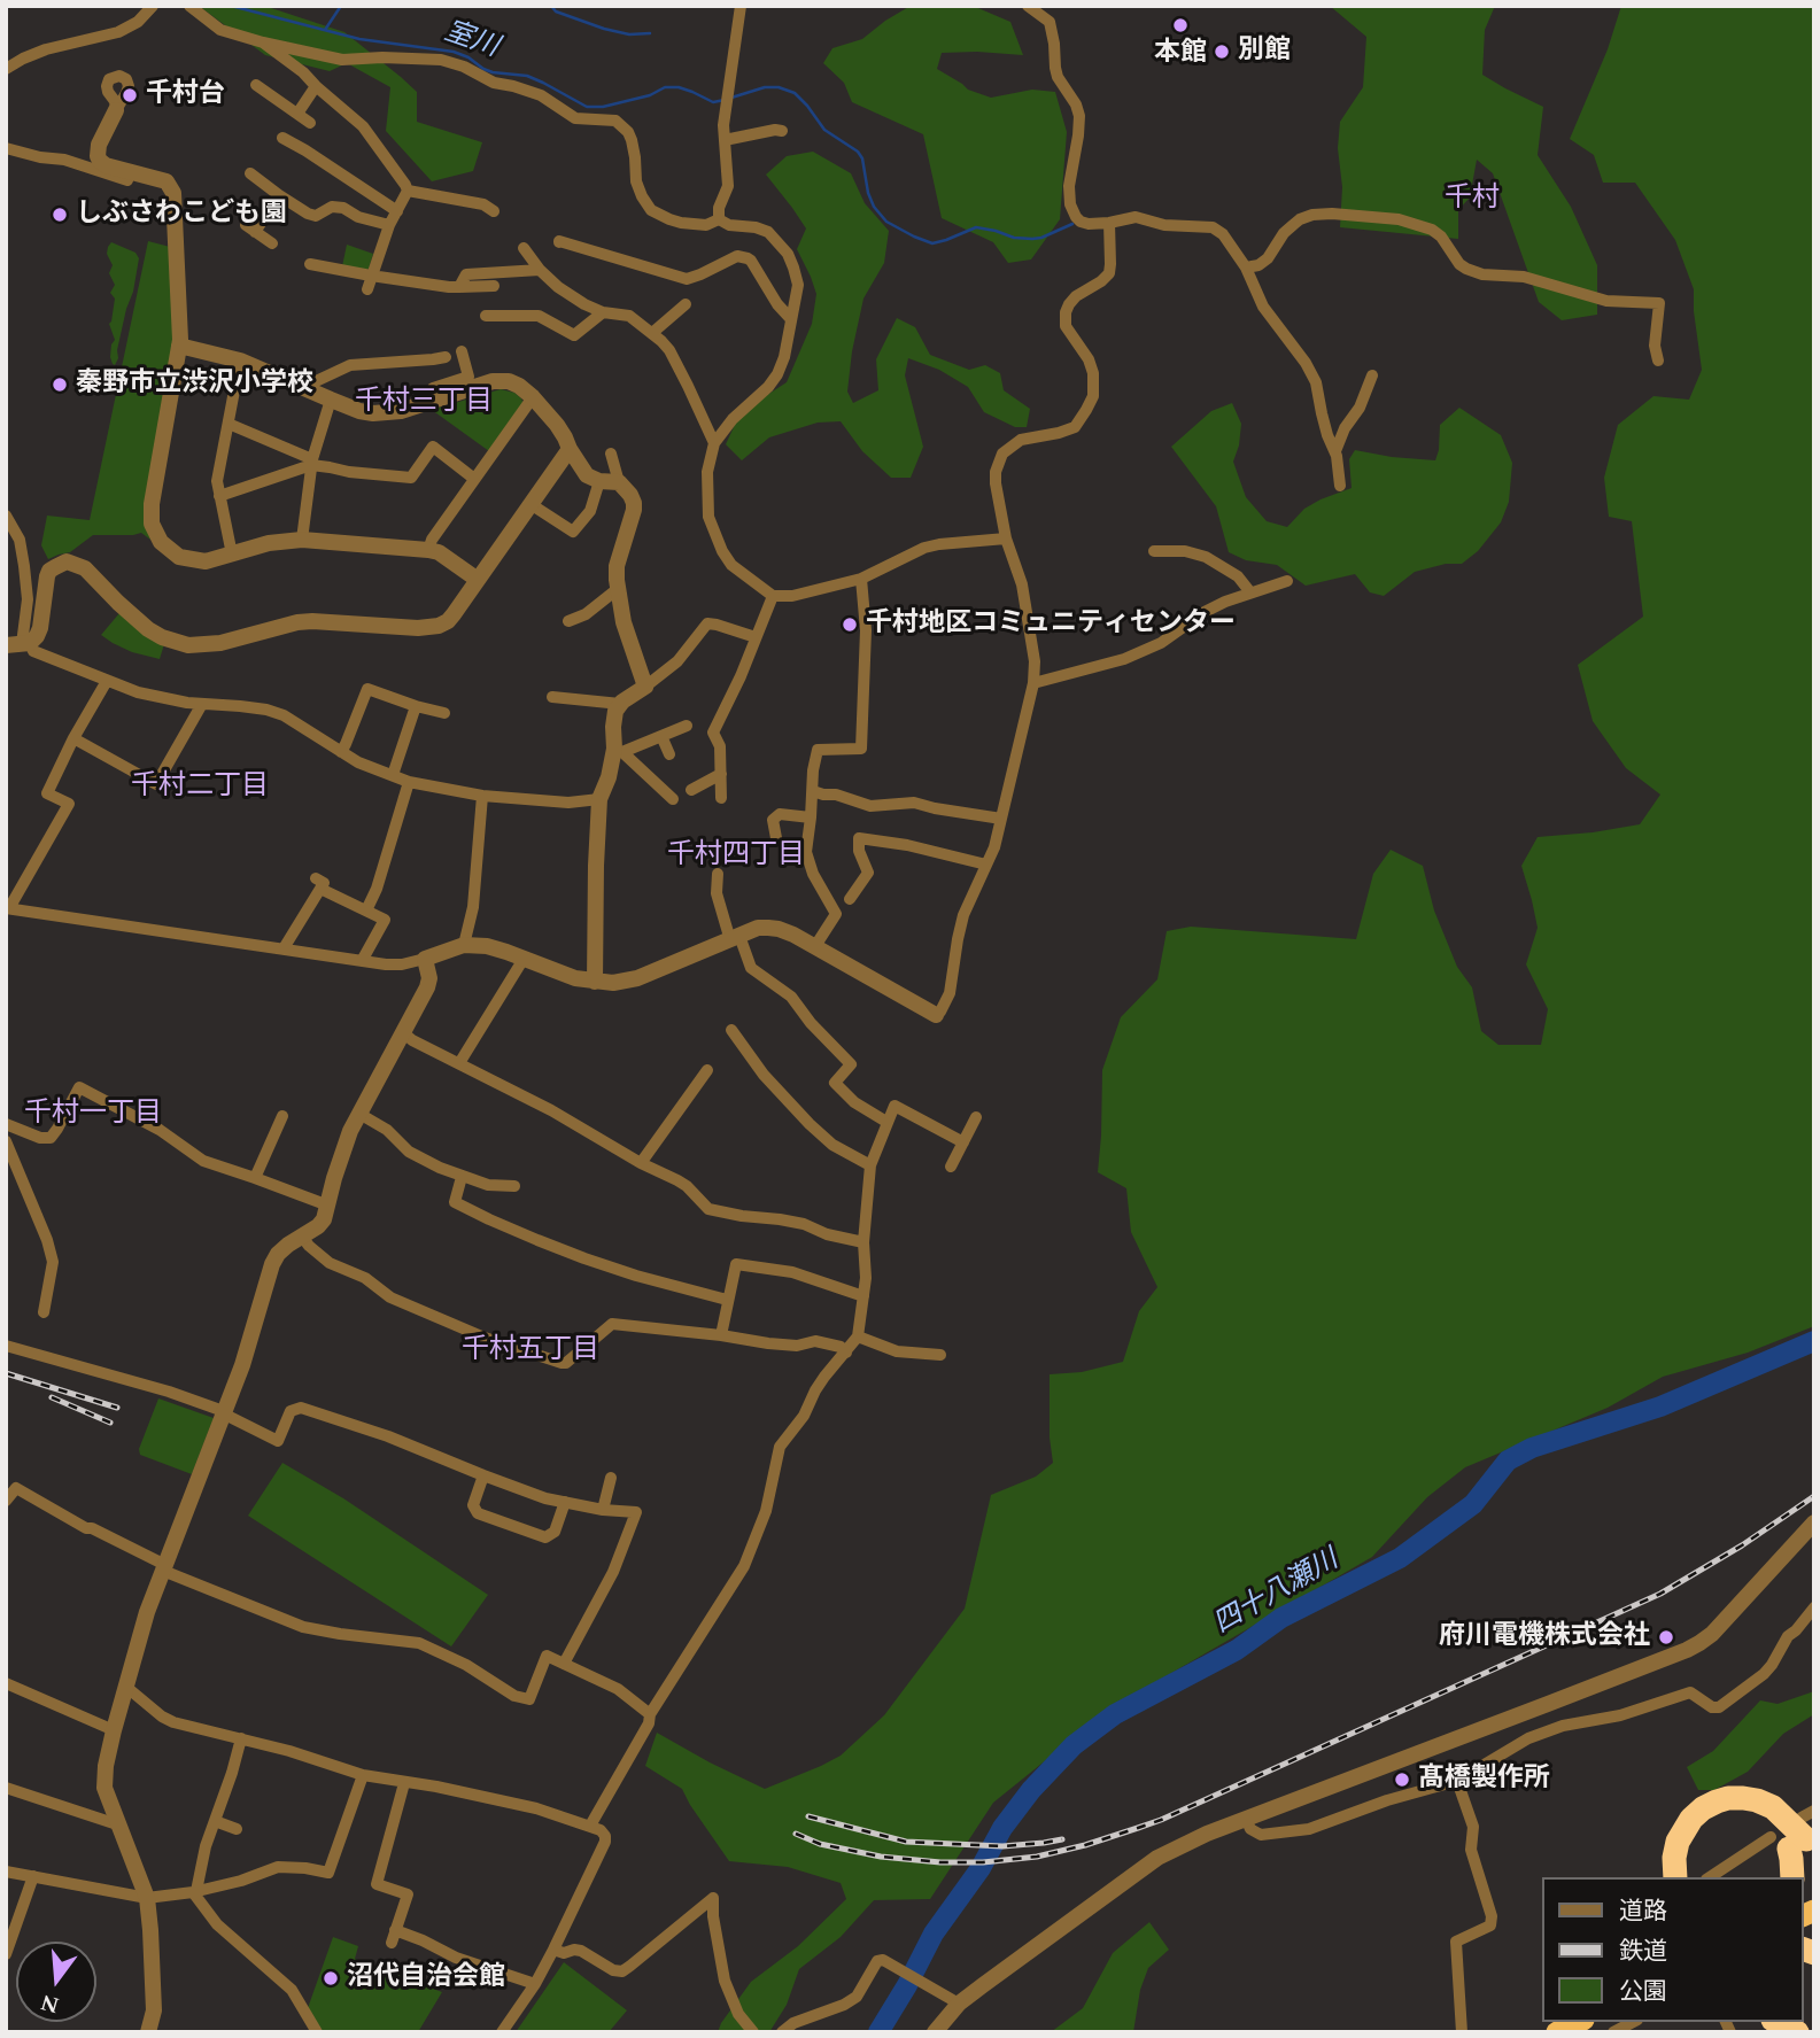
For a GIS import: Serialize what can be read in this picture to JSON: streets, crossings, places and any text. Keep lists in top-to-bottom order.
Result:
{
  "districts": [
    "千村",
    "千村三丁目",
    "千村二丁目",
    "千村四丁目",
    "千村一丁目",
    "千村五丁目"
  ],
  "water": ["室川", "四十八瀬川"],
  "places": [
    "本館",
    "別館",
    "千村台",
    "しぶさわこども園",
    "秦野市立渋沢小学校",
    "千村地区コミュニティセンター",
    "府川電機株式会社",
    "髙橋製作所",
    "沼代自治会館"
  ],
  "legend": ["道路", "鉄道", "公園"],
  "north": "bottom"
}
